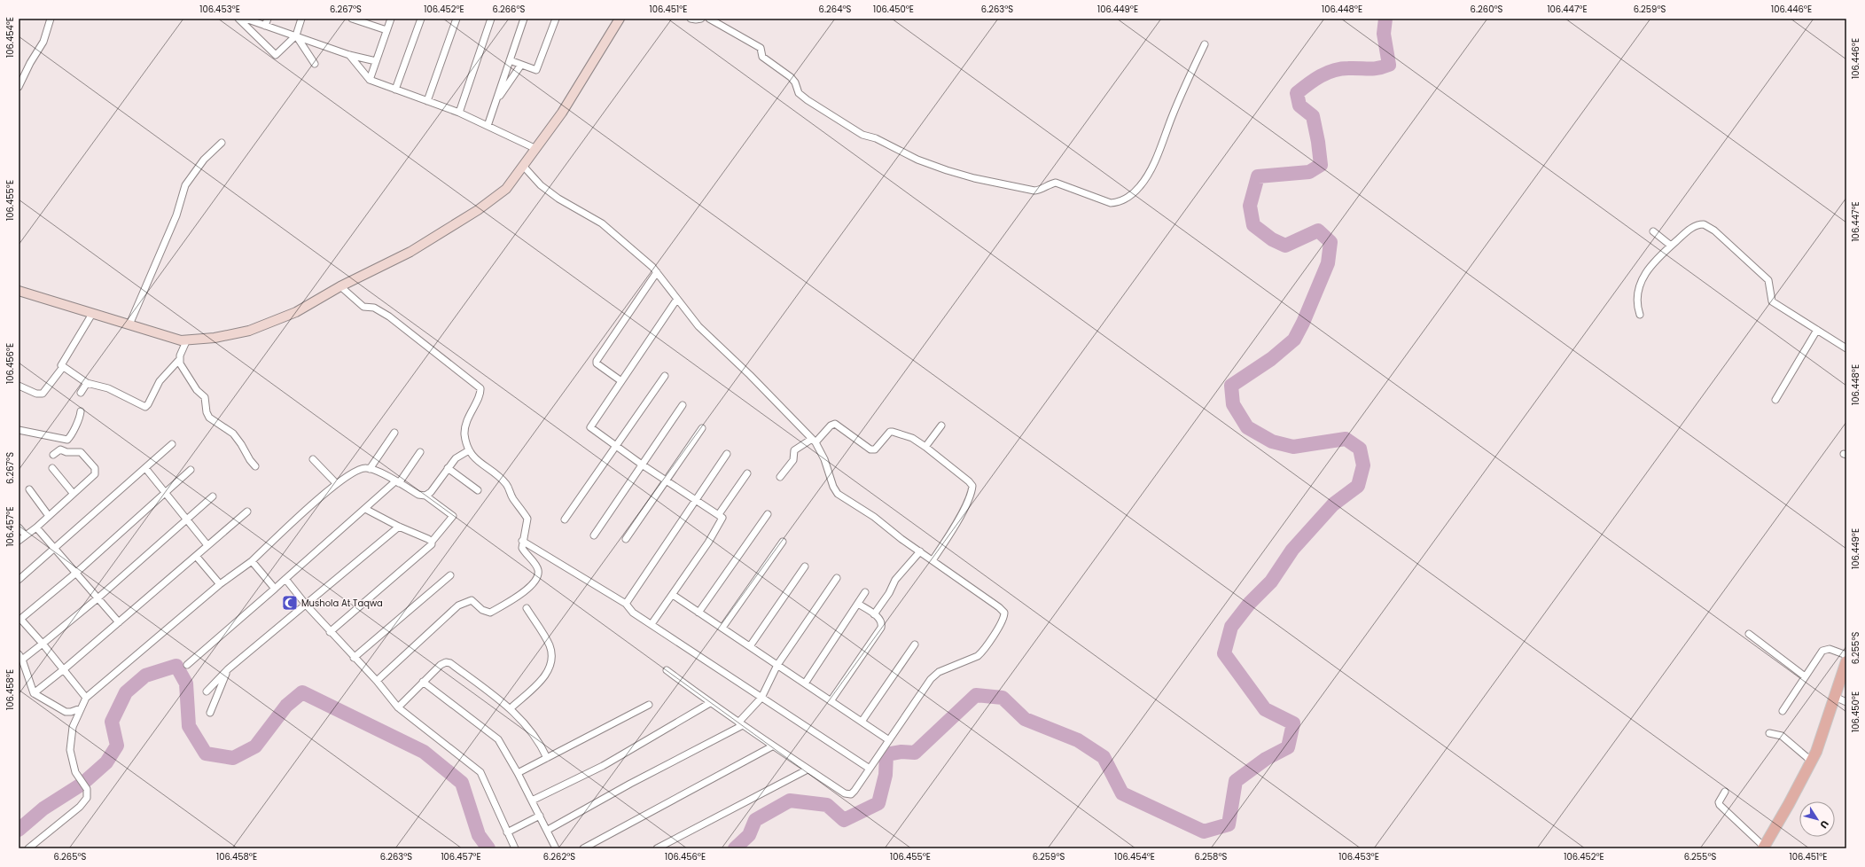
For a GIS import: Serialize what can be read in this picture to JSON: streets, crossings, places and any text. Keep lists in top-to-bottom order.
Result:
{
  "places": {
    "mosque": ["Mushola At Taqwa"]
  },
  "north": "bottom right",
  "coordinates": [
    "106.453°E",
    "6.267°S",
    "106.452°E",
    "6.266°S",
    "106.451°E",
    "6.264°S",
    "106.450°E",
    "6.263°S",
    "106.449°E",
    "106.448°E",
    "6.260°S",
    "106.447°E",
    "6.259°S",
    "106.446°E",
    "106.454°E",
    "106.455°E",
    "106.456°E",
    "106.457°E",
    "6.255°S",
    "106.458°E",
    "6.265°S",
    "6.262°S",
    "6.258°S"
  ]
}
